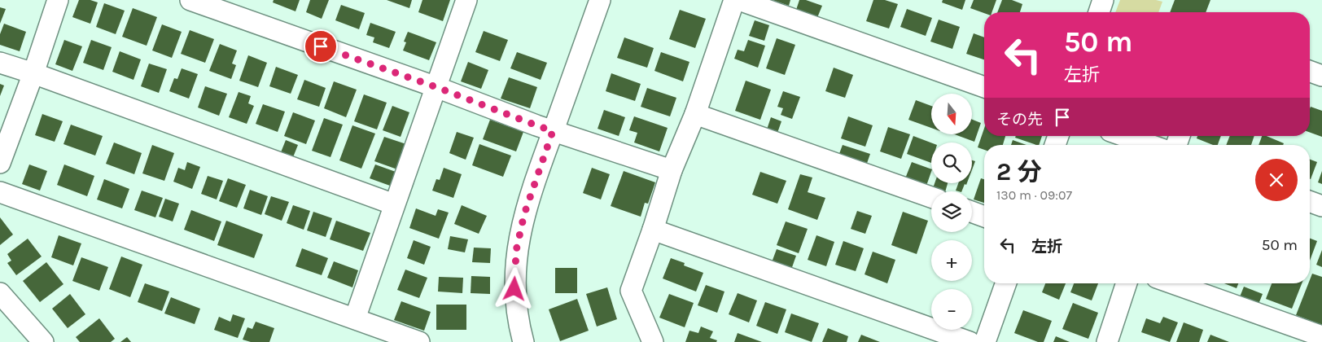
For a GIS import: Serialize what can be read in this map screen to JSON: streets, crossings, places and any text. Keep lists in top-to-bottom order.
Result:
{
  "north": "bottom",
  "page": {
    "turn": ["50 m", "左折"],
    "map_buttons": ["+", "−"],
    "then": "その先",
    "heading": ["2 分", "130 m · 09:07"],
    "list": [
      {
        "name": "左折",
        "value": "50 m"
      }
    ]
  }
}
